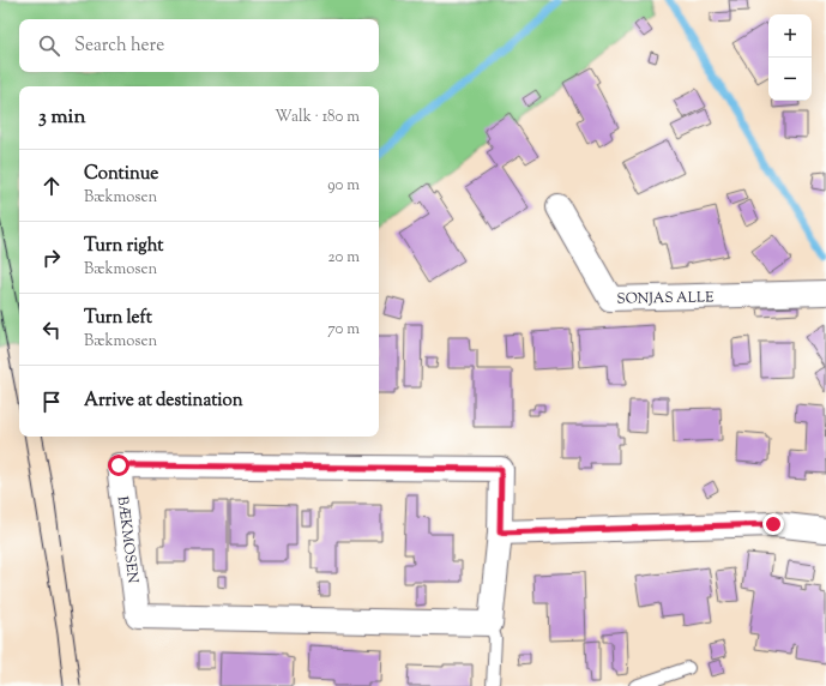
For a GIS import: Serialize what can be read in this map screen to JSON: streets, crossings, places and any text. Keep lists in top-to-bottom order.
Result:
{
  "streets": {
    "street": ["SONJAS ALLE", "BÆKMOSEN"]
  },
  "page": {
    "map_buttons": ["+", "−"],
    "search": "Search here",
    "heading": ["3 min", "Walk · 180 m"],
    "list": [
      ["Continue", "Bækmosen", "90 m"],
      ["Turn right", "Bækmosen", "20 m"],
      ["Turn left", "Bækmosen", "70 m"],
      "Arrive at destination"
    ]
  }
}
